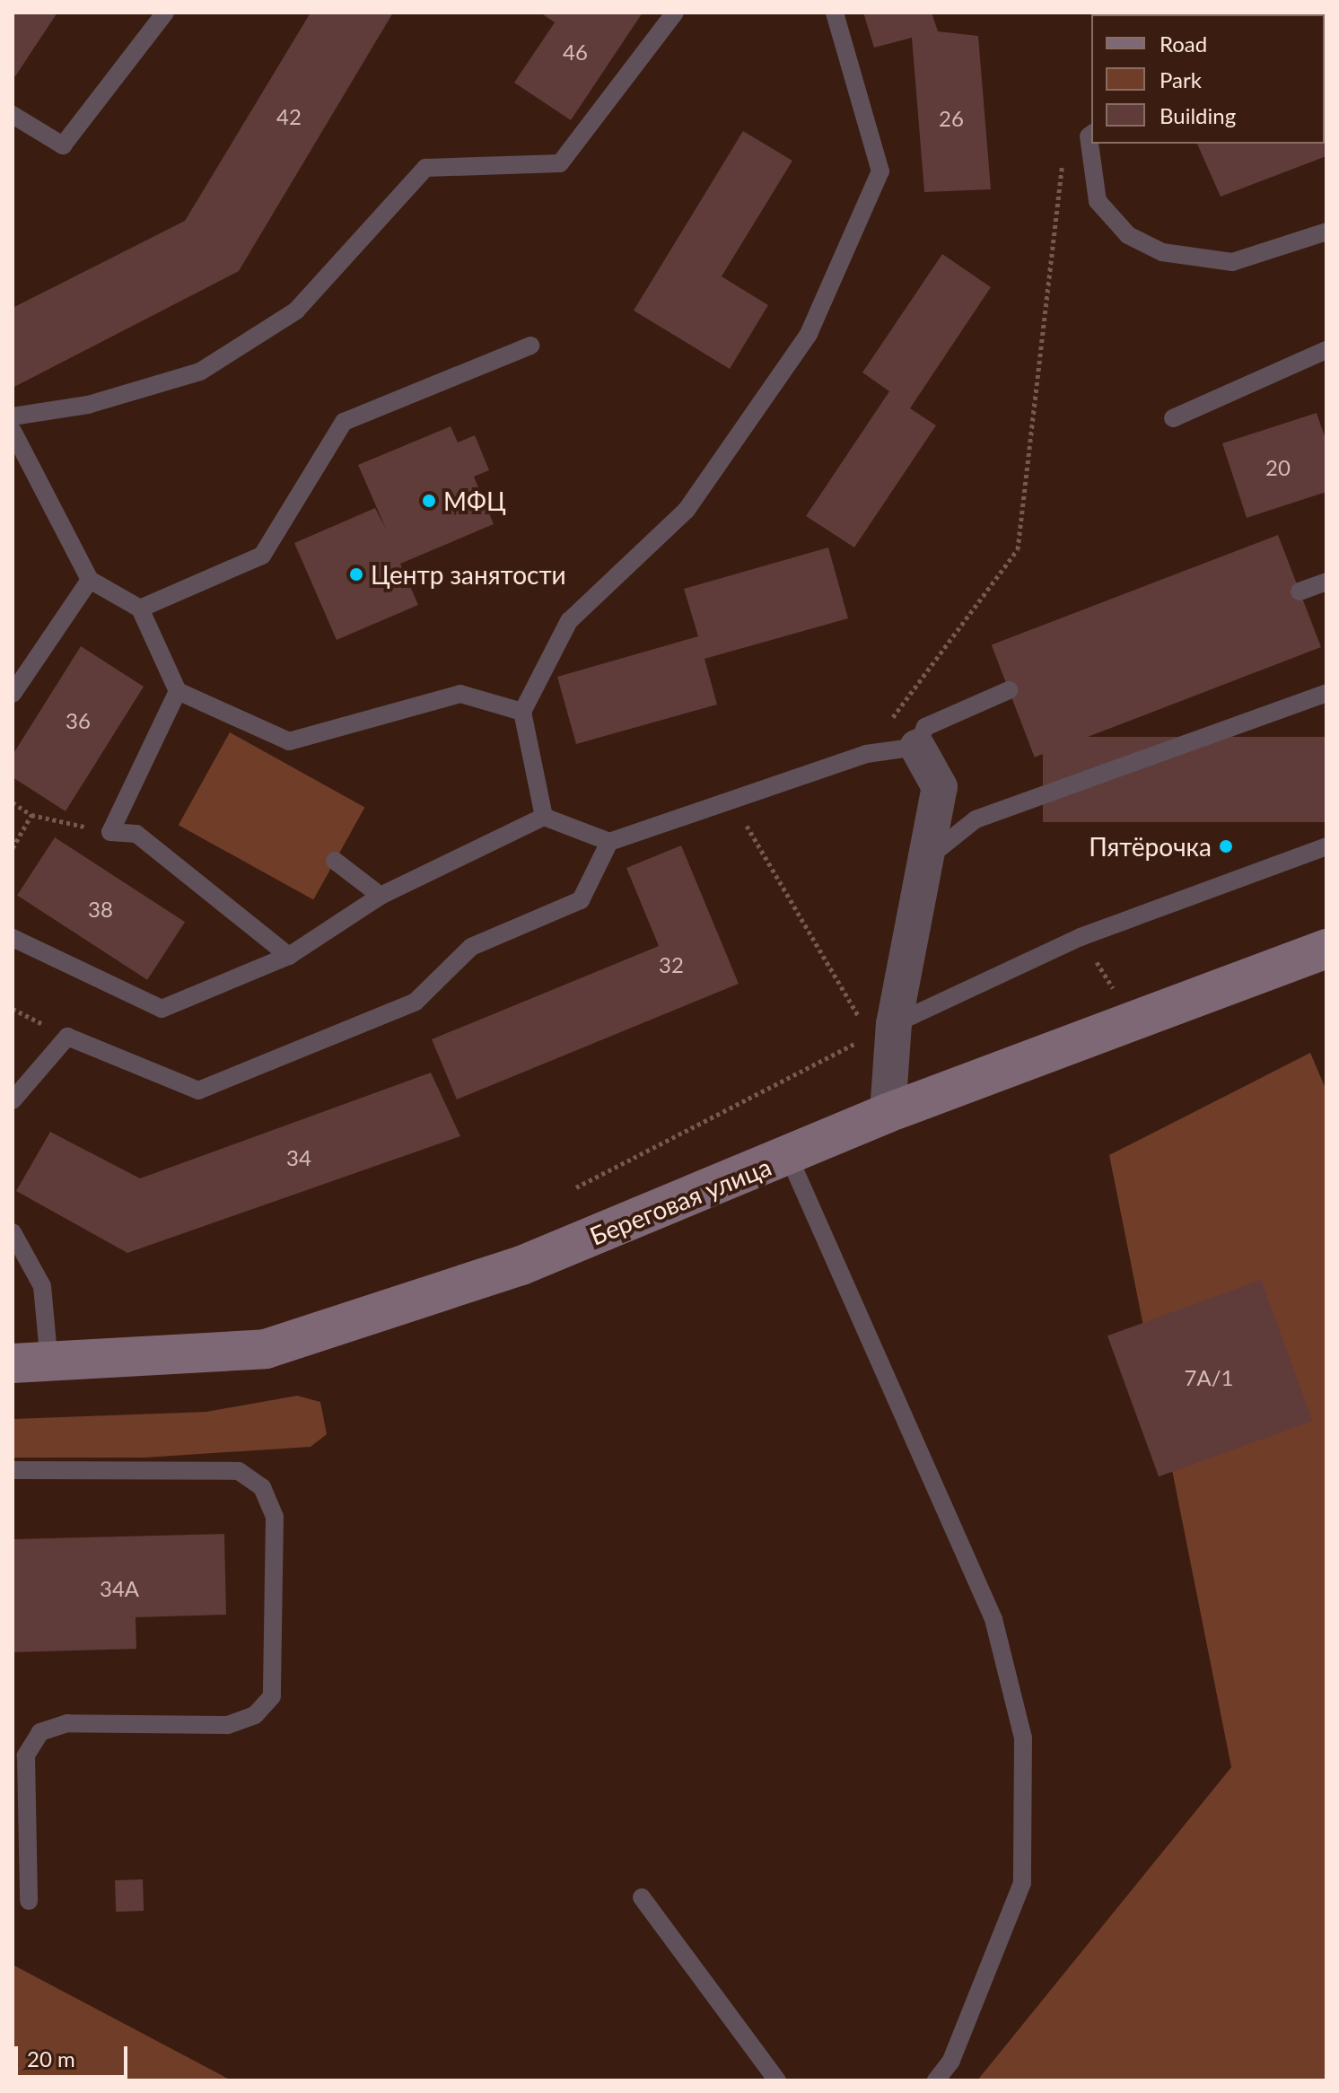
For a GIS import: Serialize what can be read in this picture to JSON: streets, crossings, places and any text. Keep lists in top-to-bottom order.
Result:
{
  "streets": {
    "main road": ["Береговая улица"]
  },
  "places": ["МФЦ", "Центр занятости", "Пятёрочка"],
  "house_numbers": [
    "46",
    "42",
    "26",
    "20",
    "36",
    "38",
    "32",
    "34",
    "7А/1",
    "34А"
  ],
  "legend": ["Road", "Park", "Building"],
  "scale_bar": "20 m"
}
